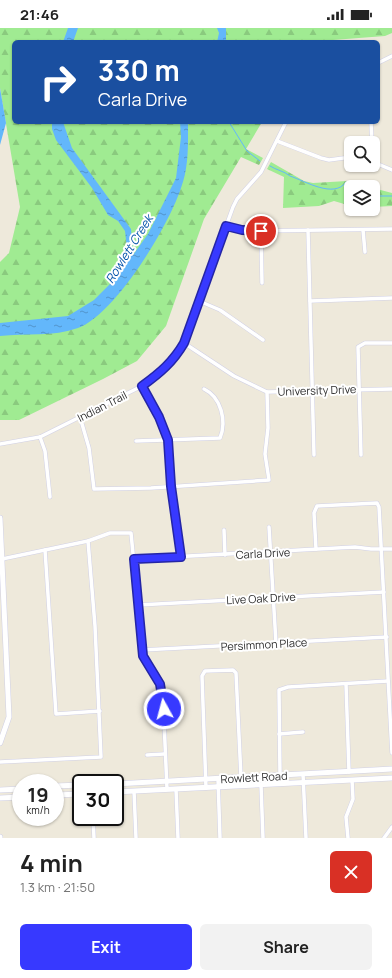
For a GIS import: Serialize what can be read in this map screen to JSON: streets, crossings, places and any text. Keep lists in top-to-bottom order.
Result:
{
  "streets": {
    "main road": ["Rowlett Road"],
    "street": [
      "University Drive",
      "Indian Trail",
      "Carla Drive",
      "Live Oak Drive",
      "Persimmon Place"
    ]
  },
  "crossings": [
    ["University Drive", "Indian Trail"]
  ],
  "water": ["Rowlett Creek"],
  "page": {
    "status": "21:46",
    "turn": ["330 m", "Carla Drive"],
    "speed": "19 km/h",
    "limit": "30",
    "heading": ["4 min", "1.3 km · 21:50"],
    "buttons": ["Exit", "Share"]
  }
}
